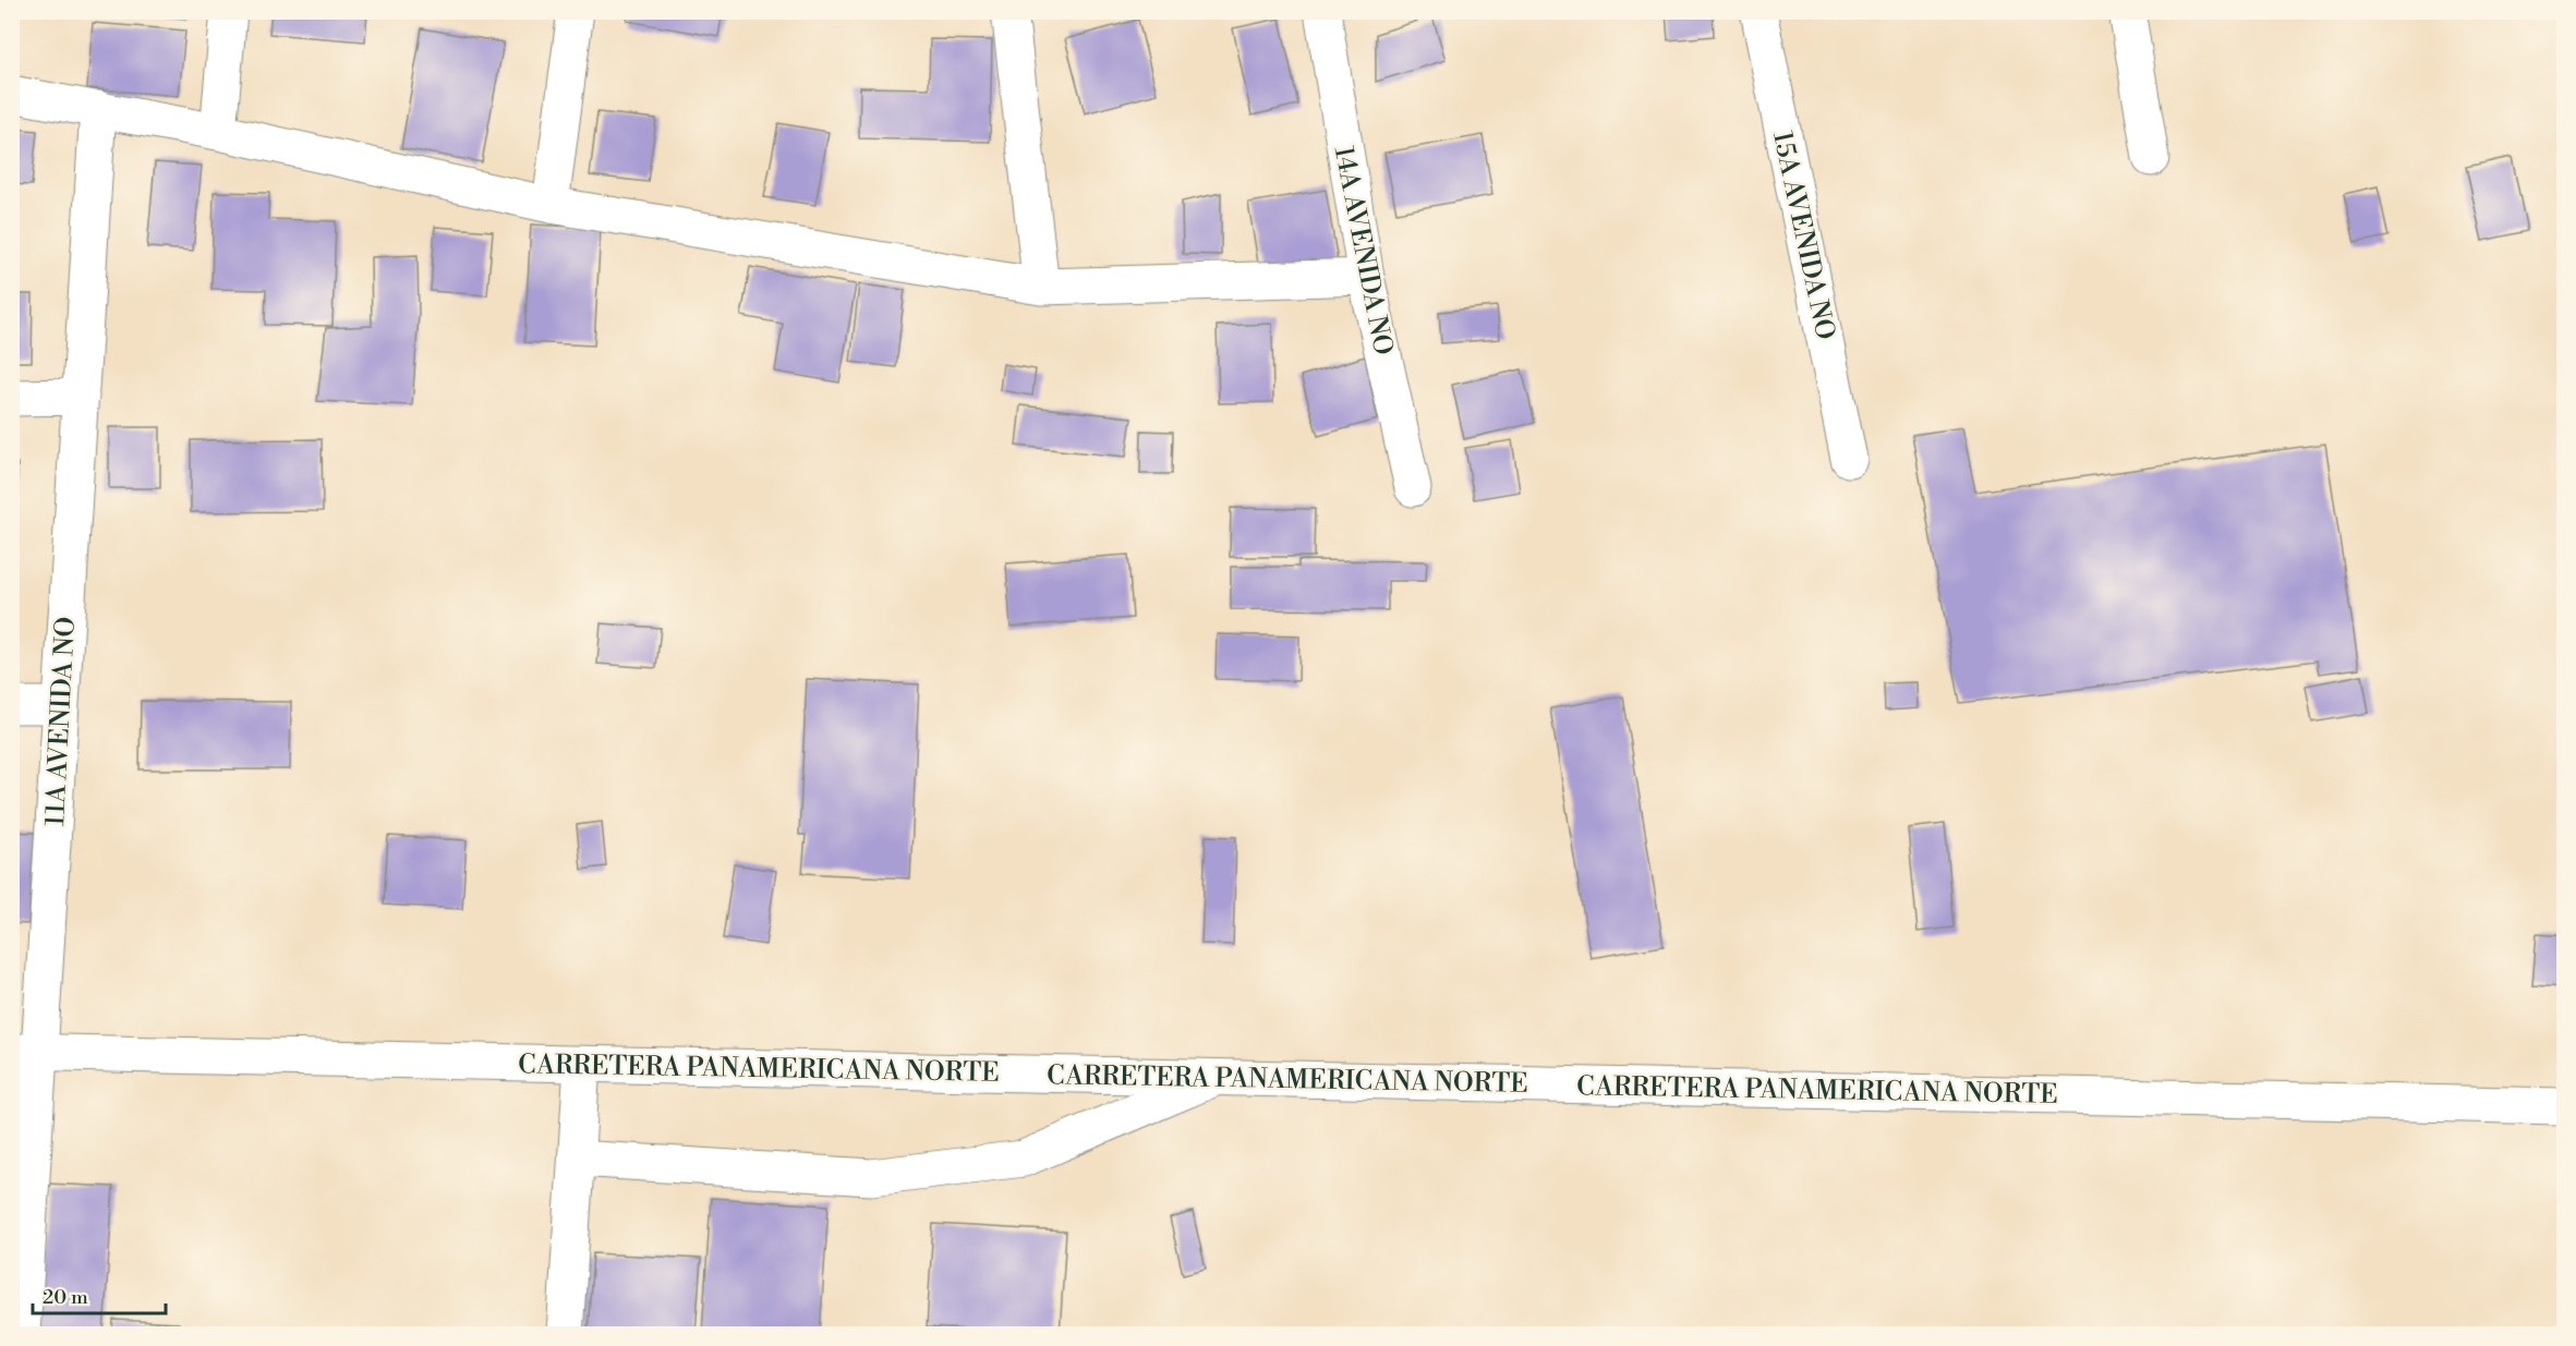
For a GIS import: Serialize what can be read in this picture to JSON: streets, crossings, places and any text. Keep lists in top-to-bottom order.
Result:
{
  "streets": {
    "main road": [
      "15A AVENIDA NO",
      "14A AVENIDA NO",
      "11A AVENIDA NO",
      "CARRETERA PANAMERICANA NORTE"
    ]
  },
  "crossings": [
    ["11A AVENIDA NO", "CARRETERA PANAMERICANA NORTE"]
  ],
  "scale_bar": "20 m"
}
